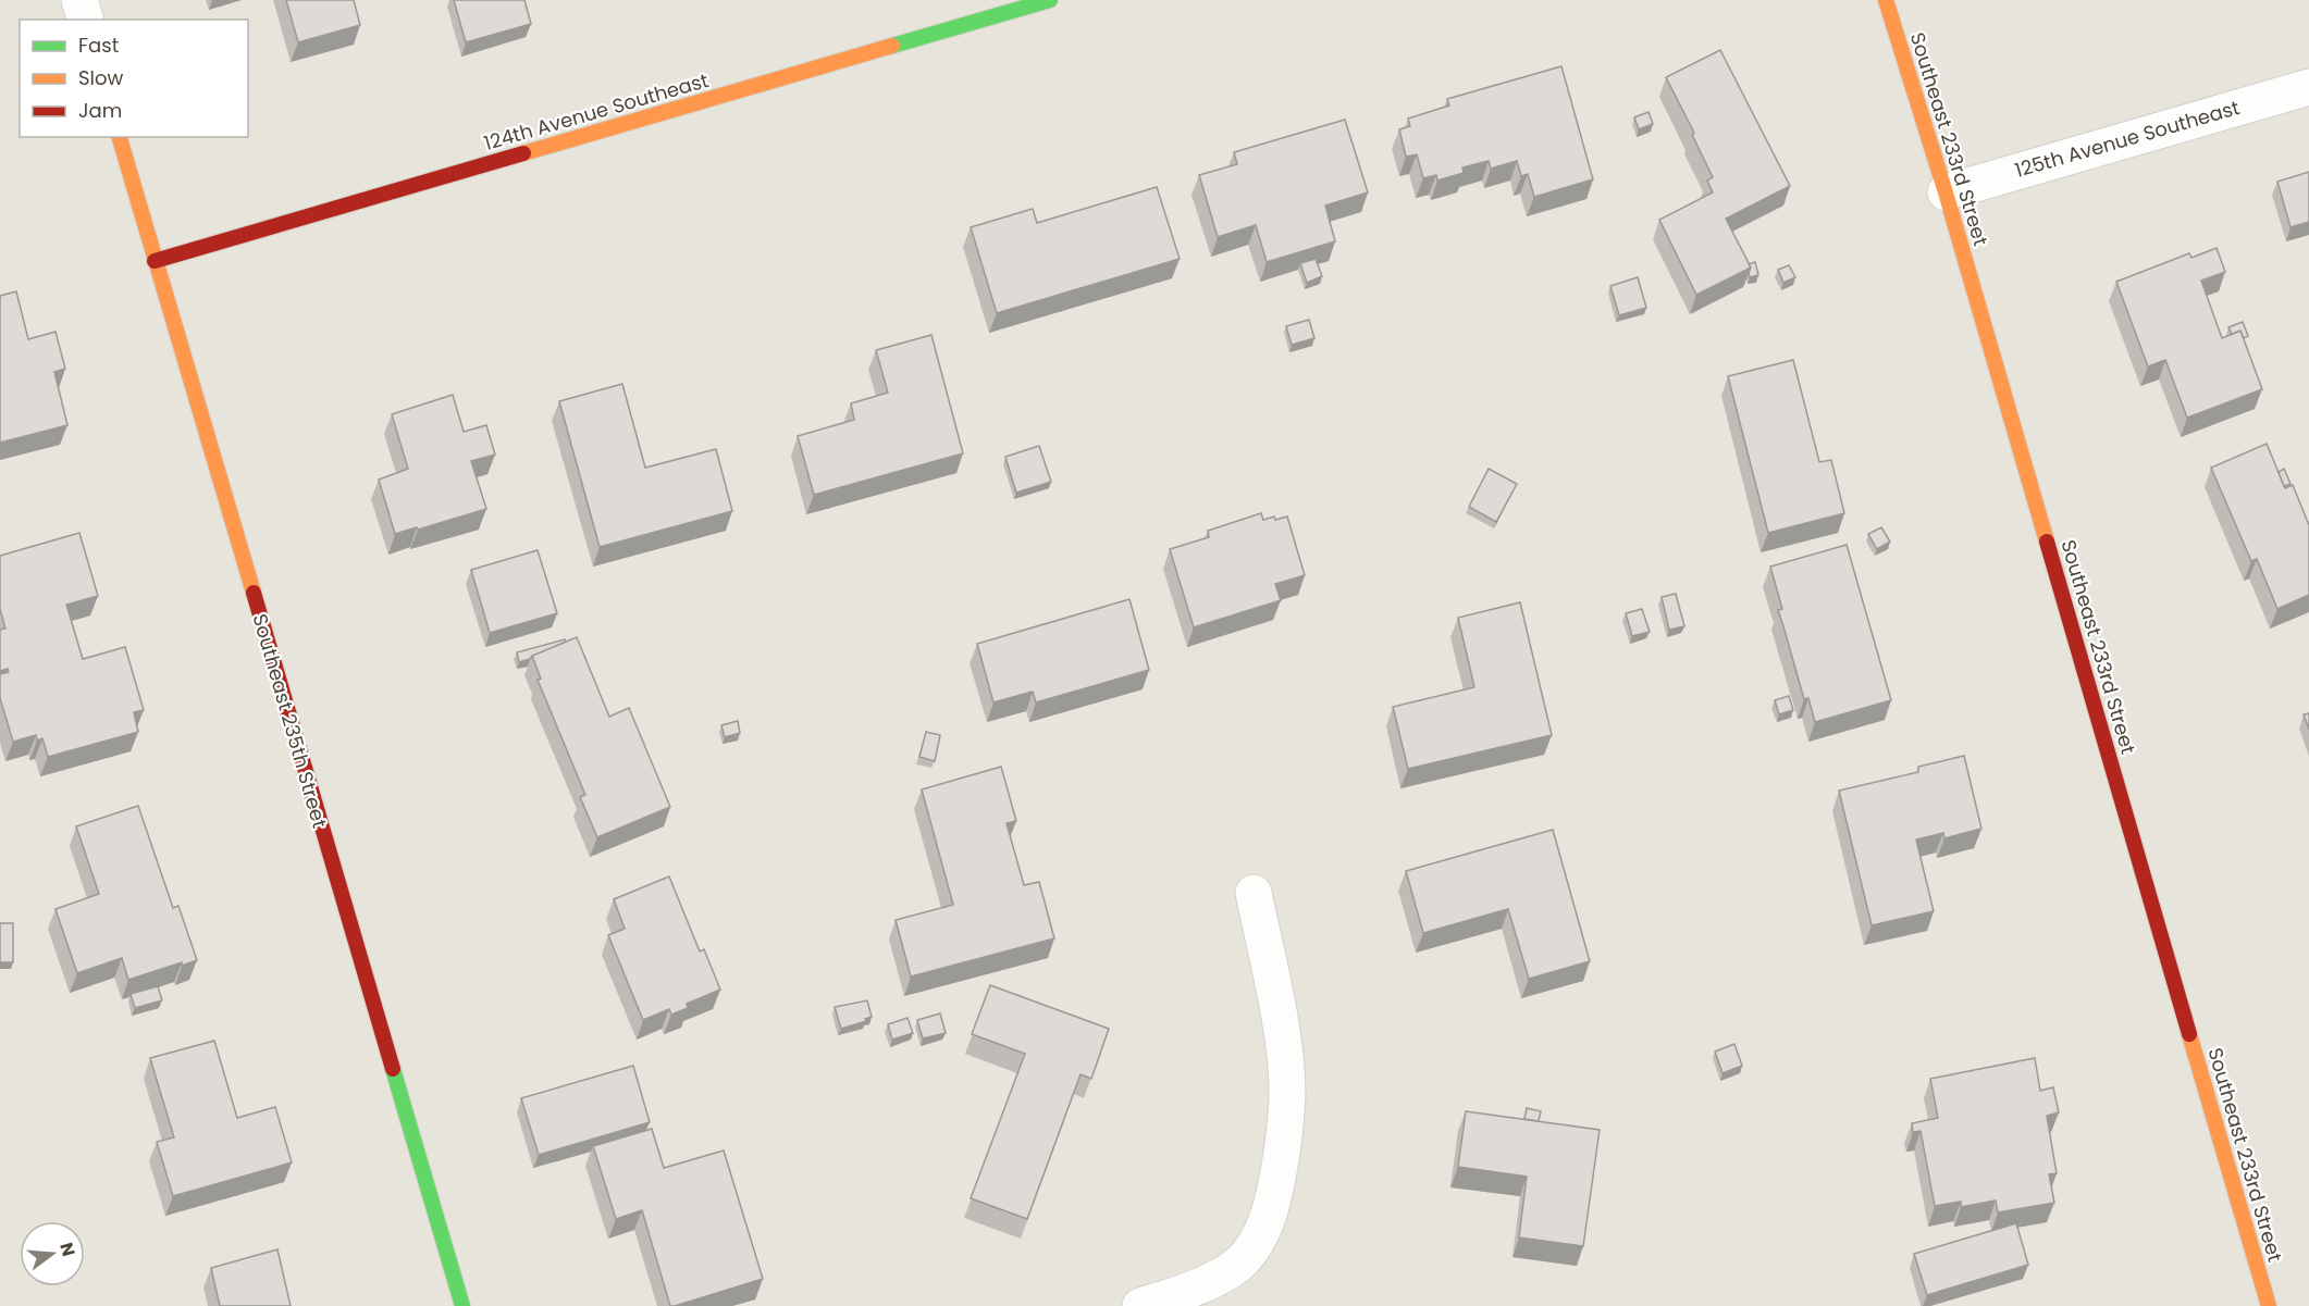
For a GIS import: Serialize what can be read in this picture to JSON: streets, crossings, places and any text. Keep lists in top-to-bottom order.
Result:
{
  "streets": {
    "street": [
      "124th Avenue Southeast",
      "Southeast 233rd Street",
      "125th Avenue Southeast",
      "Southeast 235th Street"
    ]
  },
  "crossings": [
    ["124th Avenue Southeast", "Southeast 235th Street"],
    ["Southeast 233rd Street", "125th Avenue Southeast"]
  ],
  "legend": ["Fast", "Slow", "Jam"],
  "north": "right"
}
